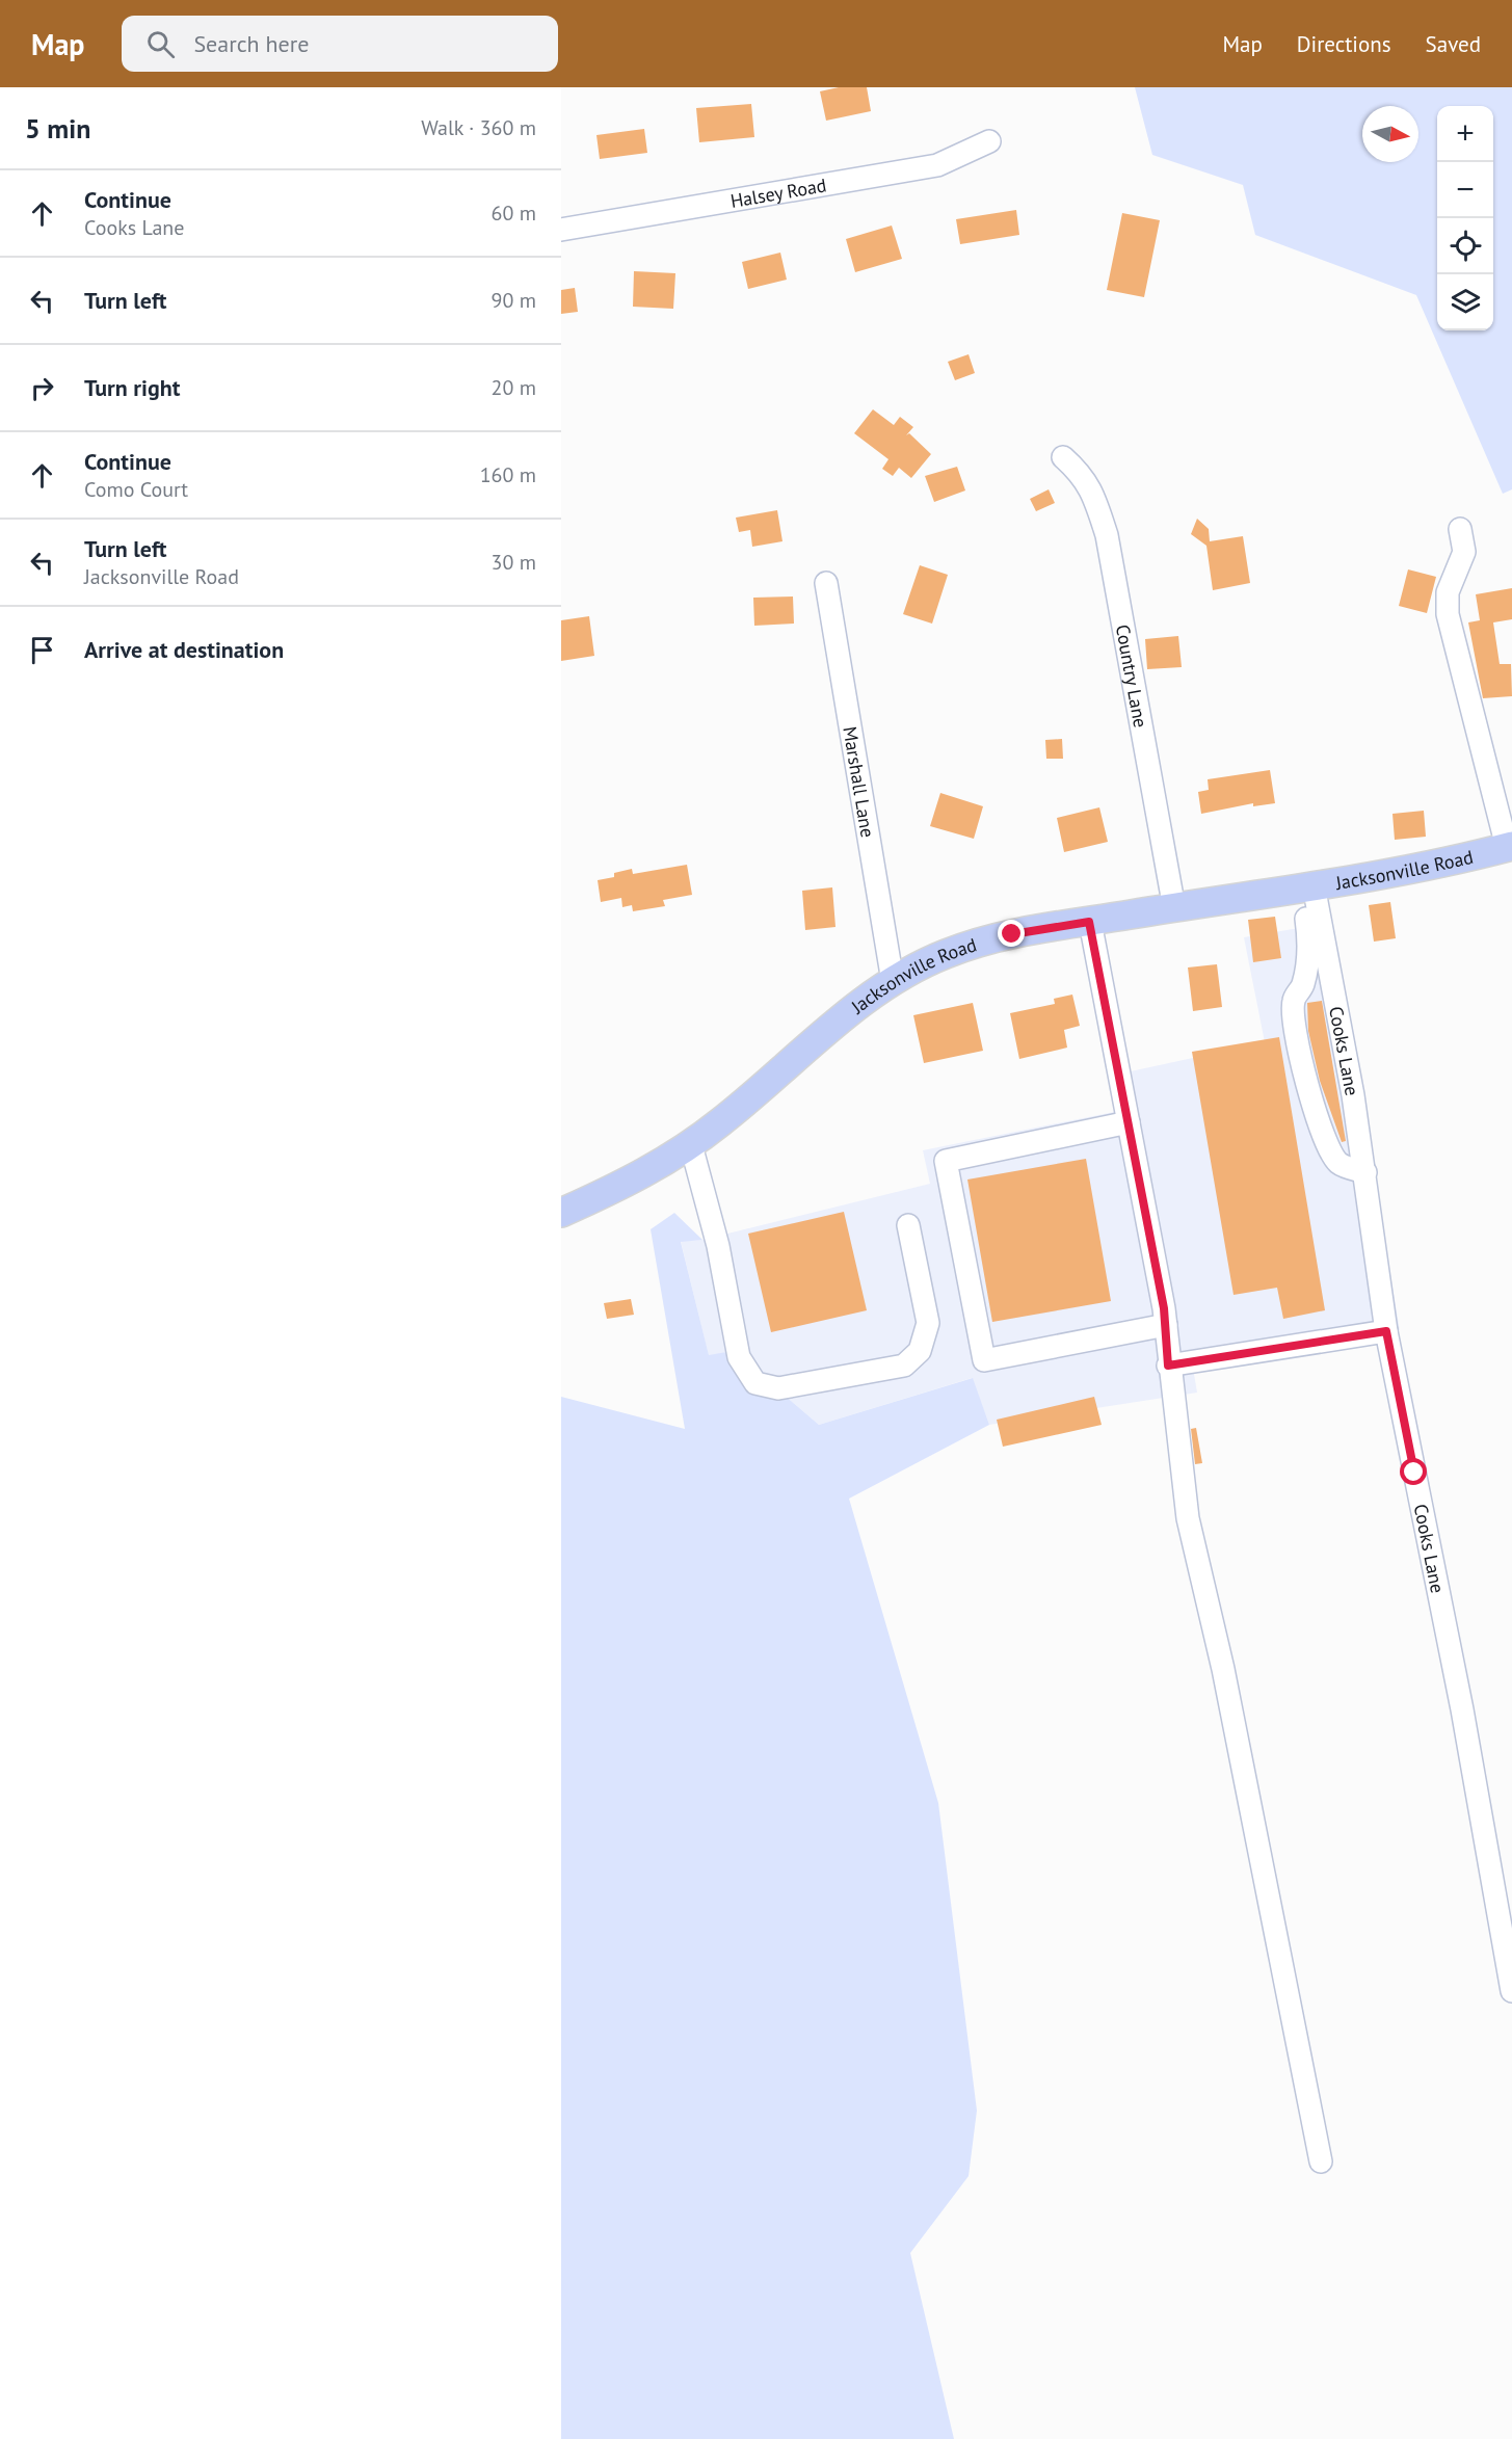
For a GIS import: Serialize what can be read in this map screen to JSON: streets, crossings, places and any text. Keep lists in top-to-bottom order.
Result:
{
  "streets": {
    "main road": ["Jacksonville Road"],
    "street": [
      "Halsey Road",
      "Country Lane",
      "Marshall Lane",
      "Cooks Lane"
    ]
  },
  "crossings": [
    ["Country Lane", "Jacksonville Road"],
    ["Marshall Lane", "Jacksonville Road"],
    ["Jacksonville Road", "Cooks Lane"]
  ],
  "north": "right",
  "page": {
    "header": "Map",
    "search": "Search here",
    "nav": ["Map", "Directions", "Saved"],
    "heading": ["5 min", "Walk · 360 m"],
    "map_buttons": ["+", "−"],
    "list": [
      ["Continue", "Cooks Lane", "60 m"],
      ["Turn left", "90 m"],
      ["Turn right", "20 m"],
      ["Continue", "Como Court", "160 m"],
      ["Turn left", "Jacksonville Road", "30 m"],
      "Arrive at destination"
    ]
  }
}
